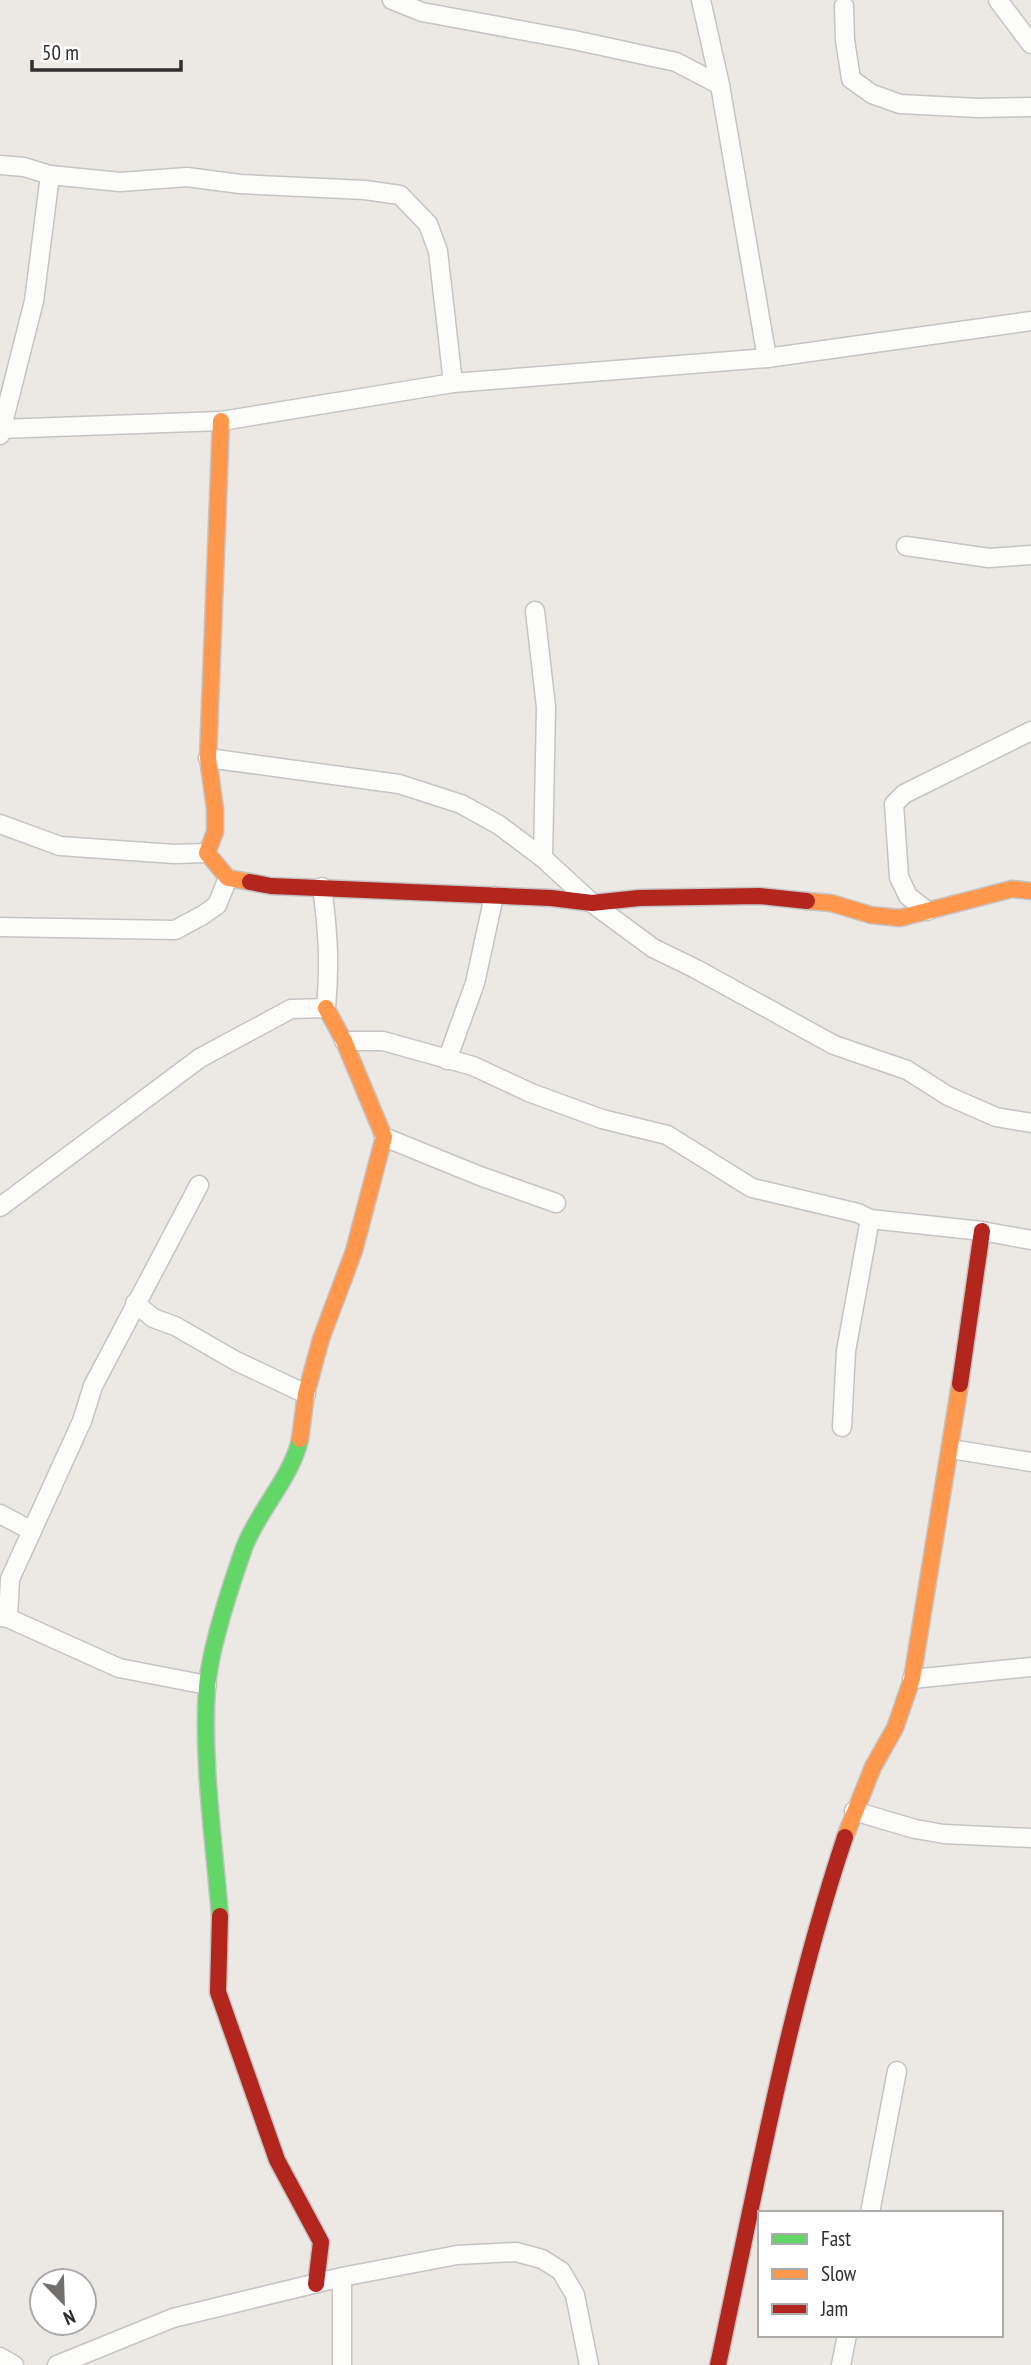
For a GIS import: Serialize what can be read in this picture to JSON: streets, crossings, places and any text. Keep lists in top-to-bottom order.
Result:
{
  "legend": ["Fast", "Slow", "Jam"],
  "scale_bar": "50 m",
  "north": "bottom right"
}
